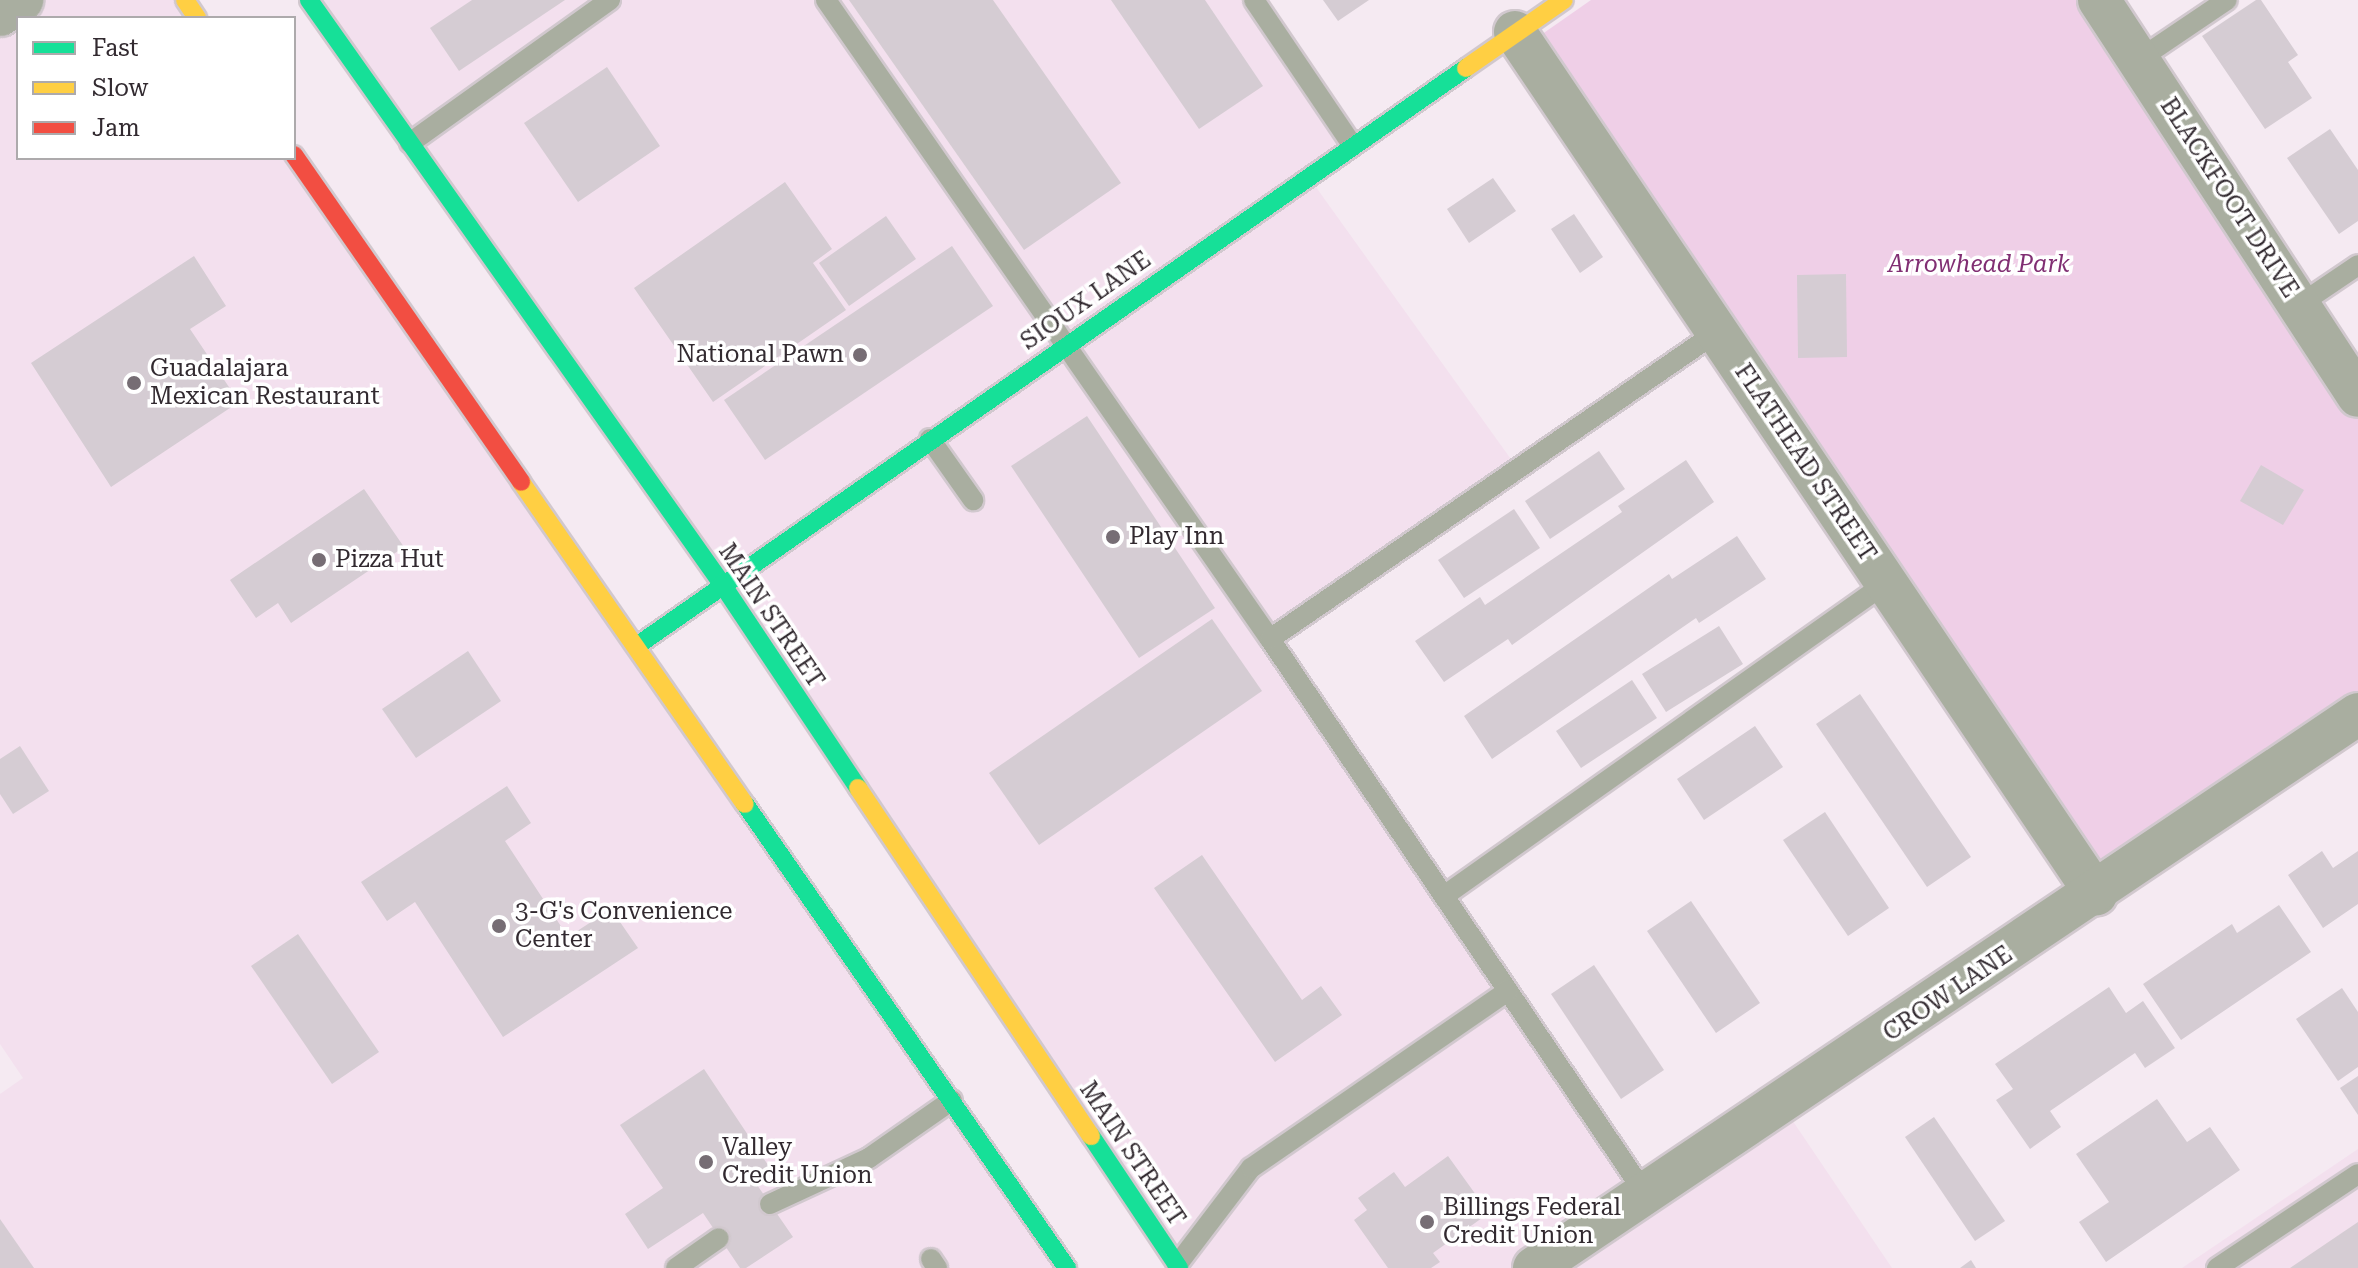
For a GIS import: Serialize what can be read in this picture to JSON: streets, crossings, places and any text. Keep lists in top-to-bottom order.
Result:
{
  "streets": {
    "main road": ["SIOUX LANE", "MAIN STREET"],
    "street": ["BLACKFOOT DRIVE", "FLATHEAD STREET", "CROW LANE"]
  },
  "crossings": [
    ["SIOUX LANE", "FLATHEAD STREET"],
    ["SIOUX LANE", "MAIN STREET"],
    ["FLATHEAD STREET", "CROW LANE"]
  ],
  "parks": ["Arrowhead Park"],
  "places": [
    "National Pawn",
    "Guadalajara Mexican Restaurant",
    "Play Inn",
    "Pizza Hut",
    "3-G's Convenience Center",
    "Valley Credit Union",
    "Billings Federal Credit Union"
  ],
  "legend": ["Fast", "Slow", "Jam"]
}
